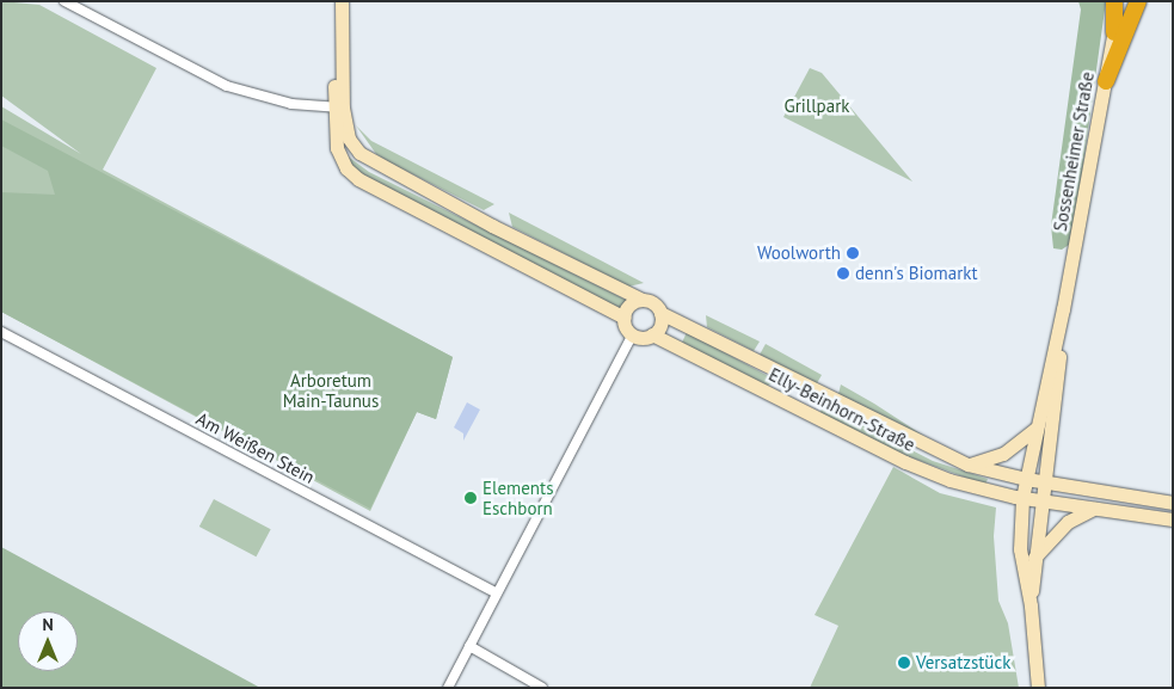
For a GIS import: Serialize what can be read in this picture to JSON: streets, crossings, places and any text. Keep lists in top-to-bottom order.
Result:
{
  "streets": {
    "street": ["Sossenheimer Straße", "Elly-Beinhorn-Straße", "Am Weißen Stein"]
  },
  "crossings": [
    ["Sossenheimer Straße", "Elly-Beinhorn-Straße"]
  ],
  "parks": ["Grillpark", "Arboretum Main-Taunus"],
  "places": [
    "Woolworth",
    "denn's Biomarkt",
    "Elements Eschborn",
    "Versatzstück"
  ],
  "north": "top"
}
